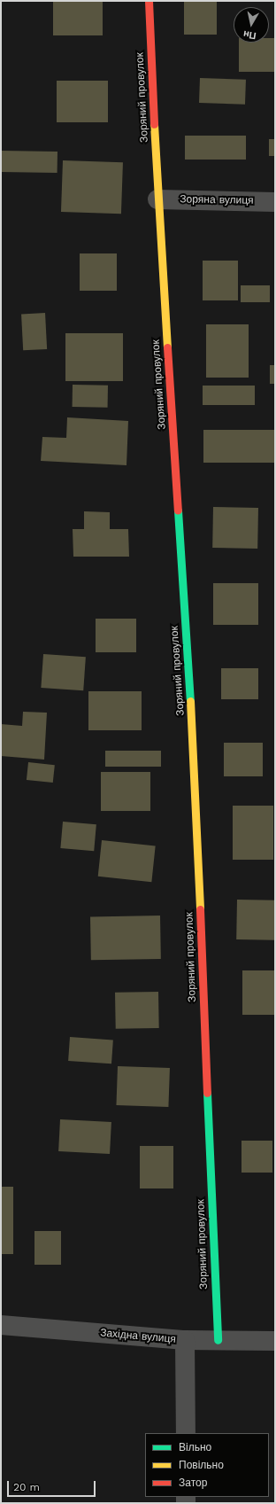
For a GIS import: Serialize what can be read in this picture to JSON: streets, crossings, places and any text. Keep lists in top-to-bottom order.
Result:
{
  "streets": {
    "street": ["Зоряний провулок", "Зоряна вулиця", "Західна вулиця"]
  },
  "crossings": [
    ["Зоряний провулок", "Зоряна вулиця"],
    ["Зоряний провулок", "Західна вулиця"]
  ],
  "legend": ["Вільно", "Повільно", "Затор"],
  "scale_bar": "20 m",
  "north": "bottom"
}
